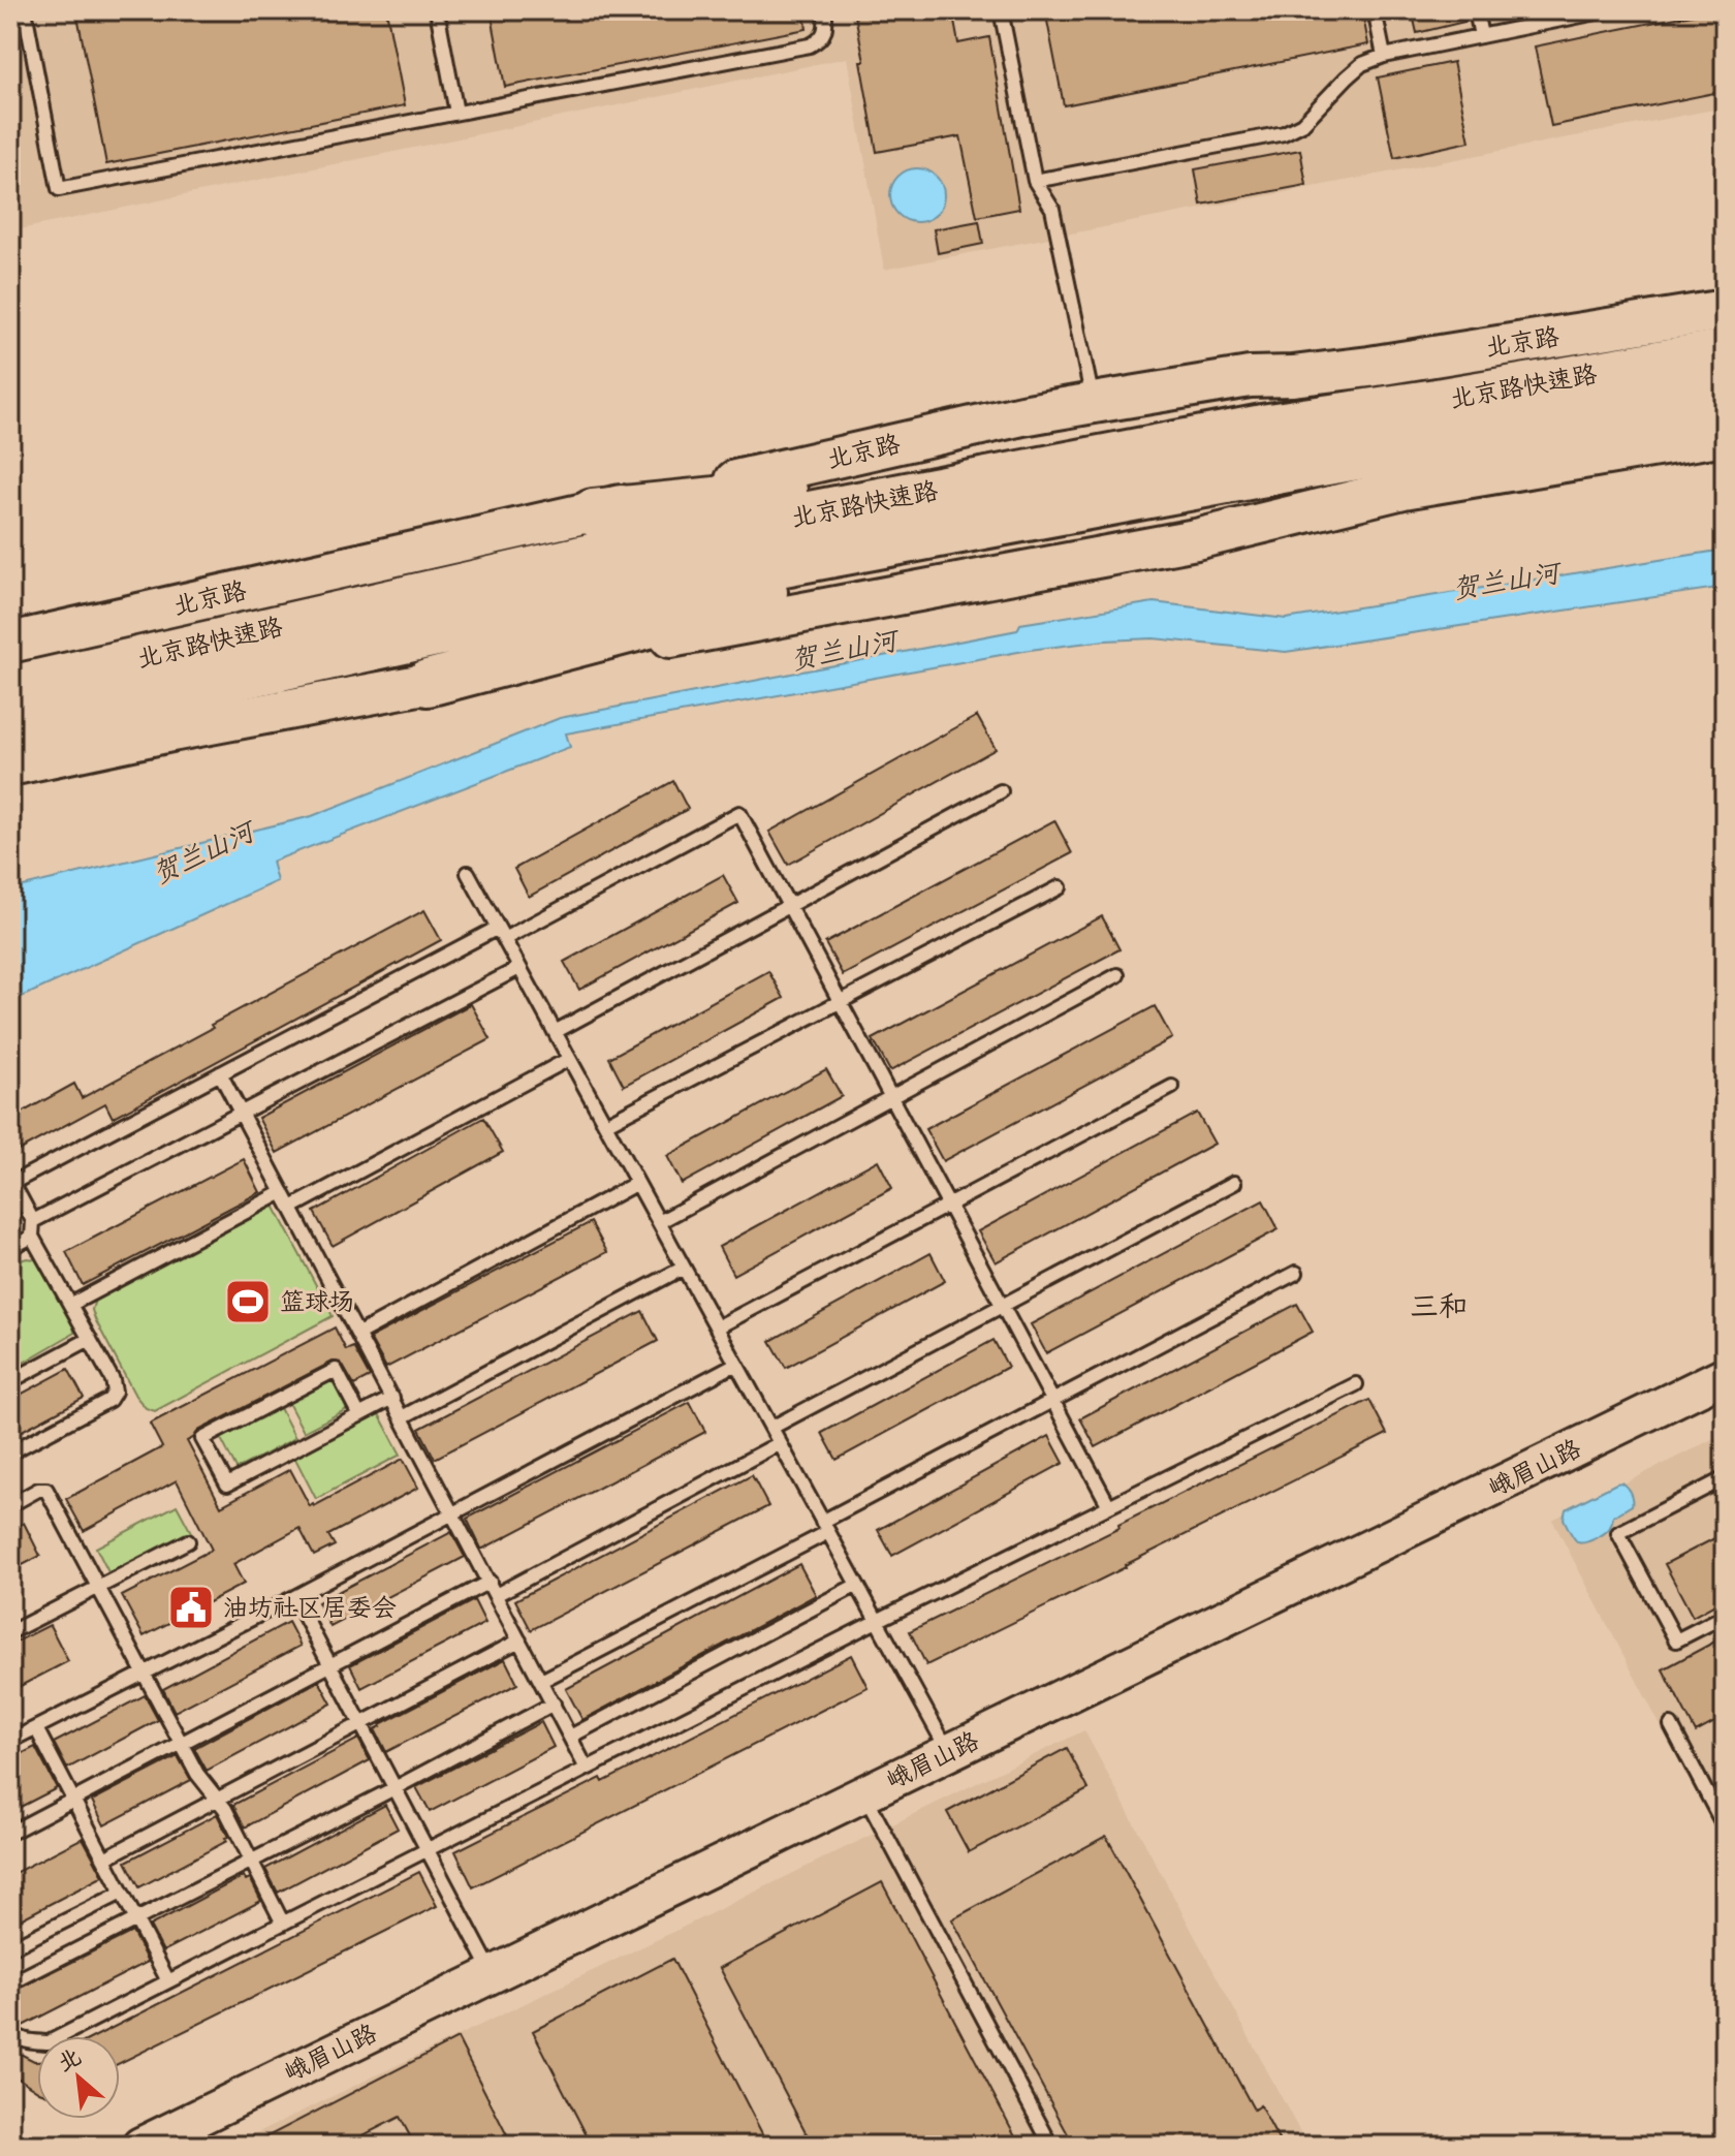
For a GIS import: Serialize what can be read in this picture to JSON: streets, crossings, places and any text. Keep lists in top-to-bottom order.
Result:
{
  "streets": {
    "highway": ["北京路快速路"],
    "main road": ["北京路"],
    "street": ["峨眉山路"]
  },
  "districts": ["三和"],
  "water": ["贺兰山河"],
  "places": {
    "sports": ["篮球场"],
    "public building": ["油坊社区居委会"]
  },
  "north": "top left"
}
